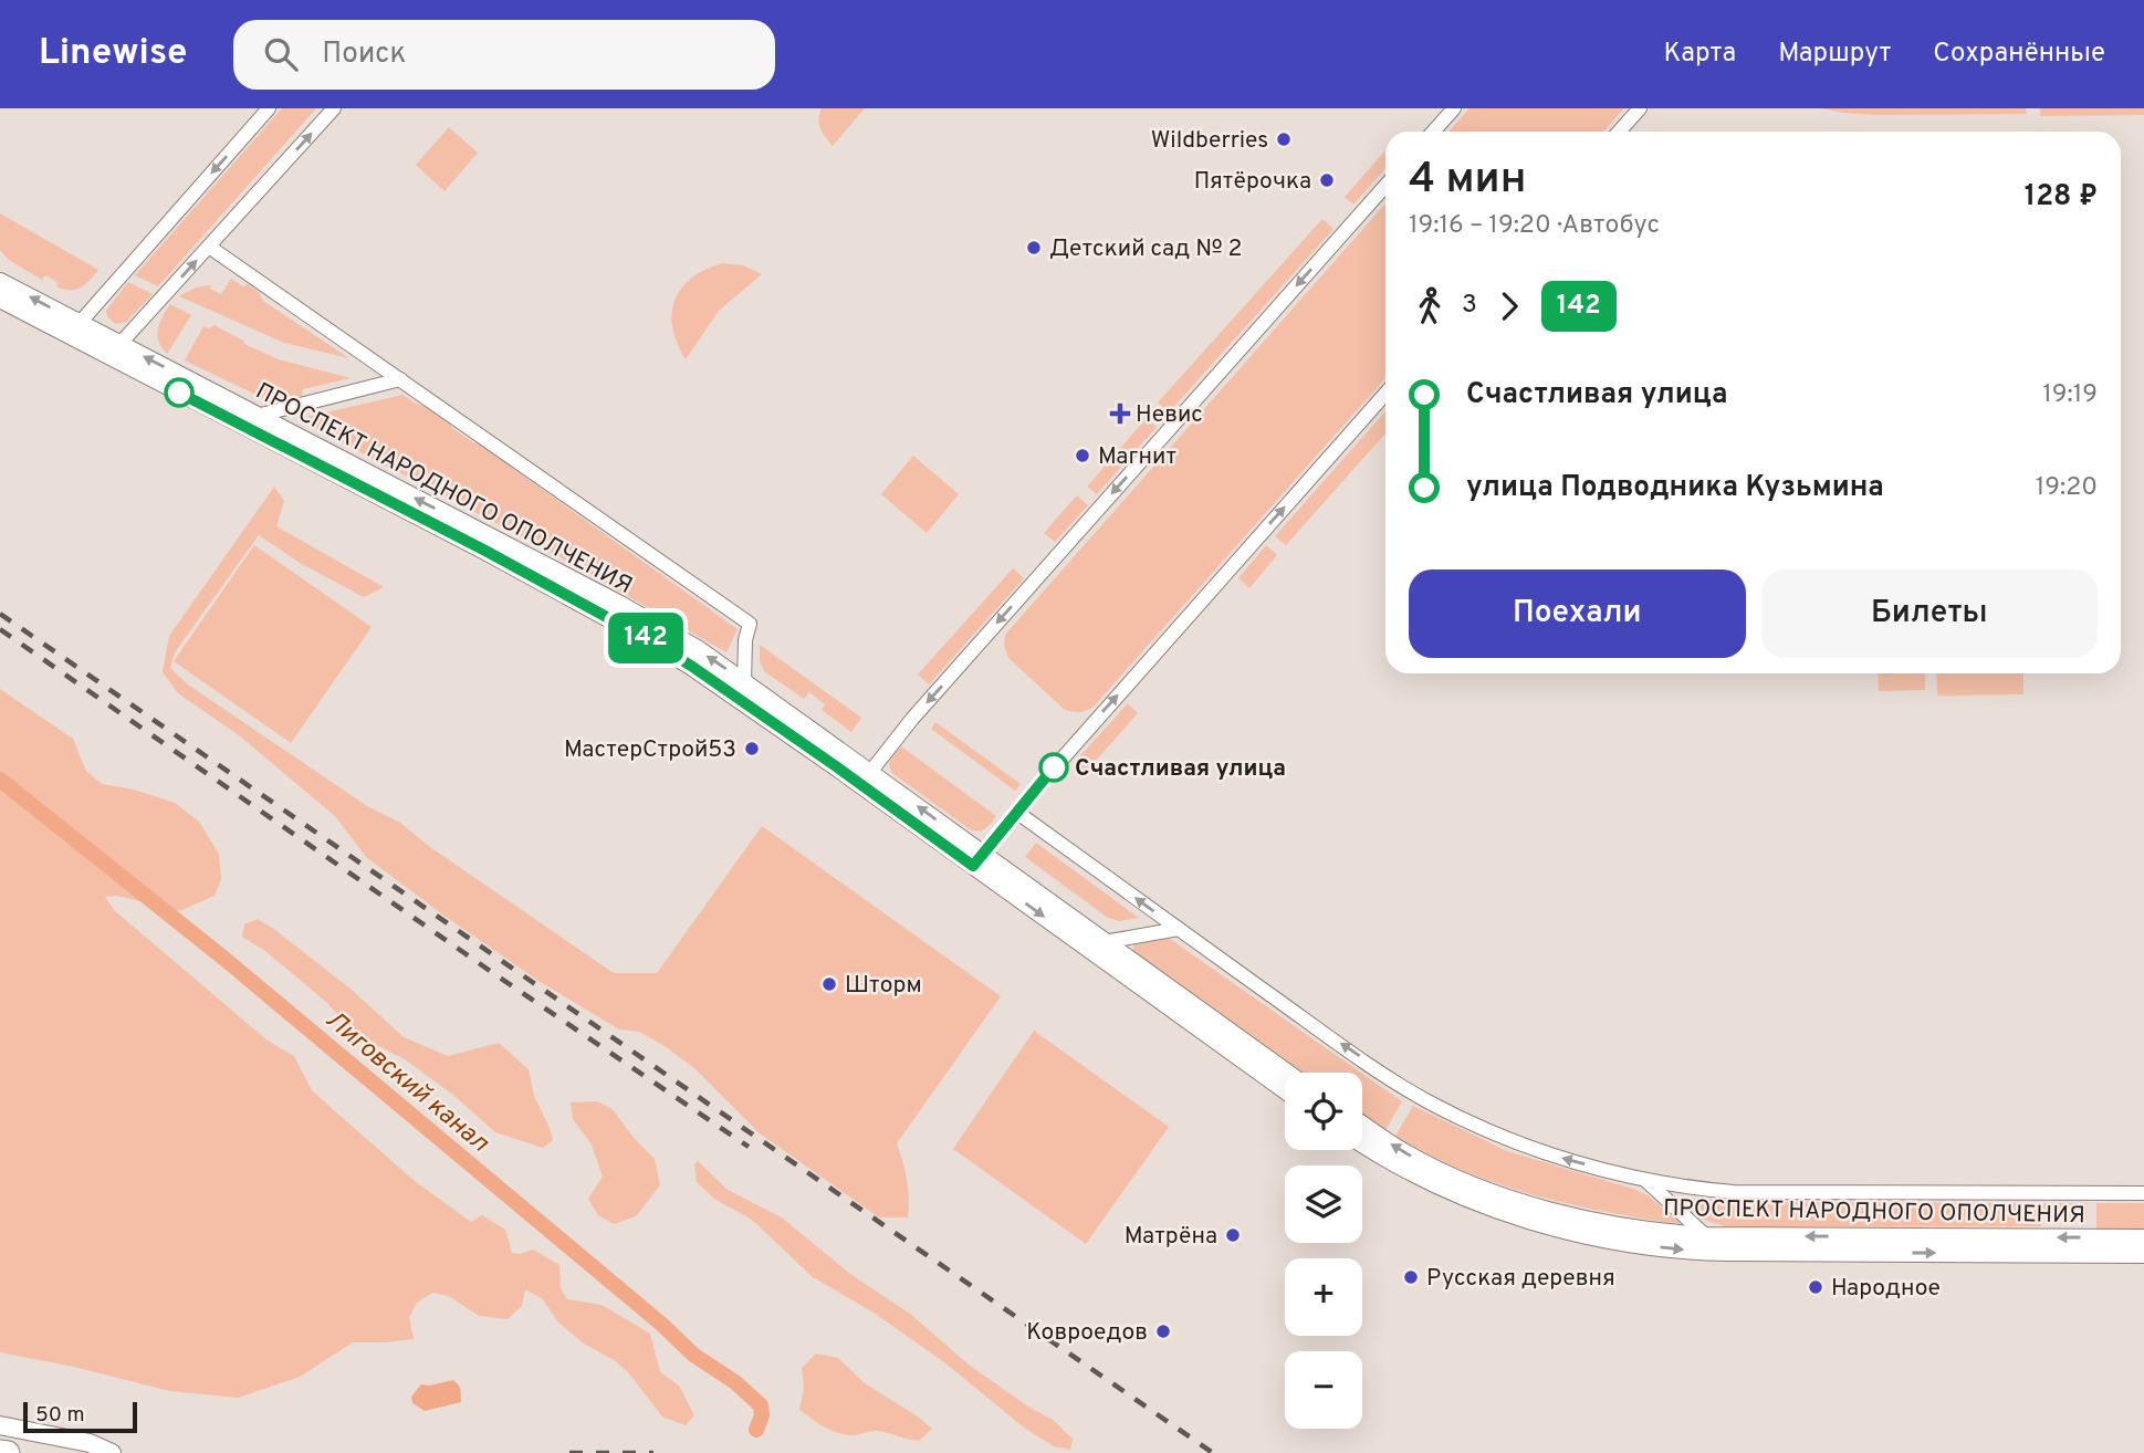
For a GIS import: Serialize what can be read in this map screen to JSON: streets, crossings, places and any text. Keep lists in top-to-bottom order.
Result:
{
  "streets": {
    "main road": ["ПРОСПЕКТ НАРОДНОГО ОПОЛЧЕНИЯ"]
  },
  "water": ["Лиговский канал"],
  "places": {
    "other": [
      "Wildberries",
      "Пятёрочка",
      "Детский сад № 2",
      "Магнит",
      "МастерСтрой53",
      "Счастливая улица",
      "Шторм",
      "Матрёна",
      "Русская деревня",
      "Народное",
      "Ковроедов"
    ],
    "health": ["Невис"]
  },
  "lines": ["bus line 142"],
  "scale_bar": "50 m",
  "page": {
    "header": "Linewise",
    "search": "Поиск",
    "nav": ["Карта", "Маршрут", "Сохранённые"],
    "on_map": "142",
    "heading": ["4 мин", "19:16 – 19:20 · Автобус", "128 ₽"],
    "legs": ["3", "142"],
    "list": [
      {
        "name": "Счастливая улица",
        "value": "19:19"
      },
      {
        "name": "улица Подводника Кузьмина",
        "value": "19:20"
      }
    ],
    "buttons": ["Поехали", "Билеты"],
    "map_buttons": ["+", "−"],
    "scale": "50 m"
  }
}
